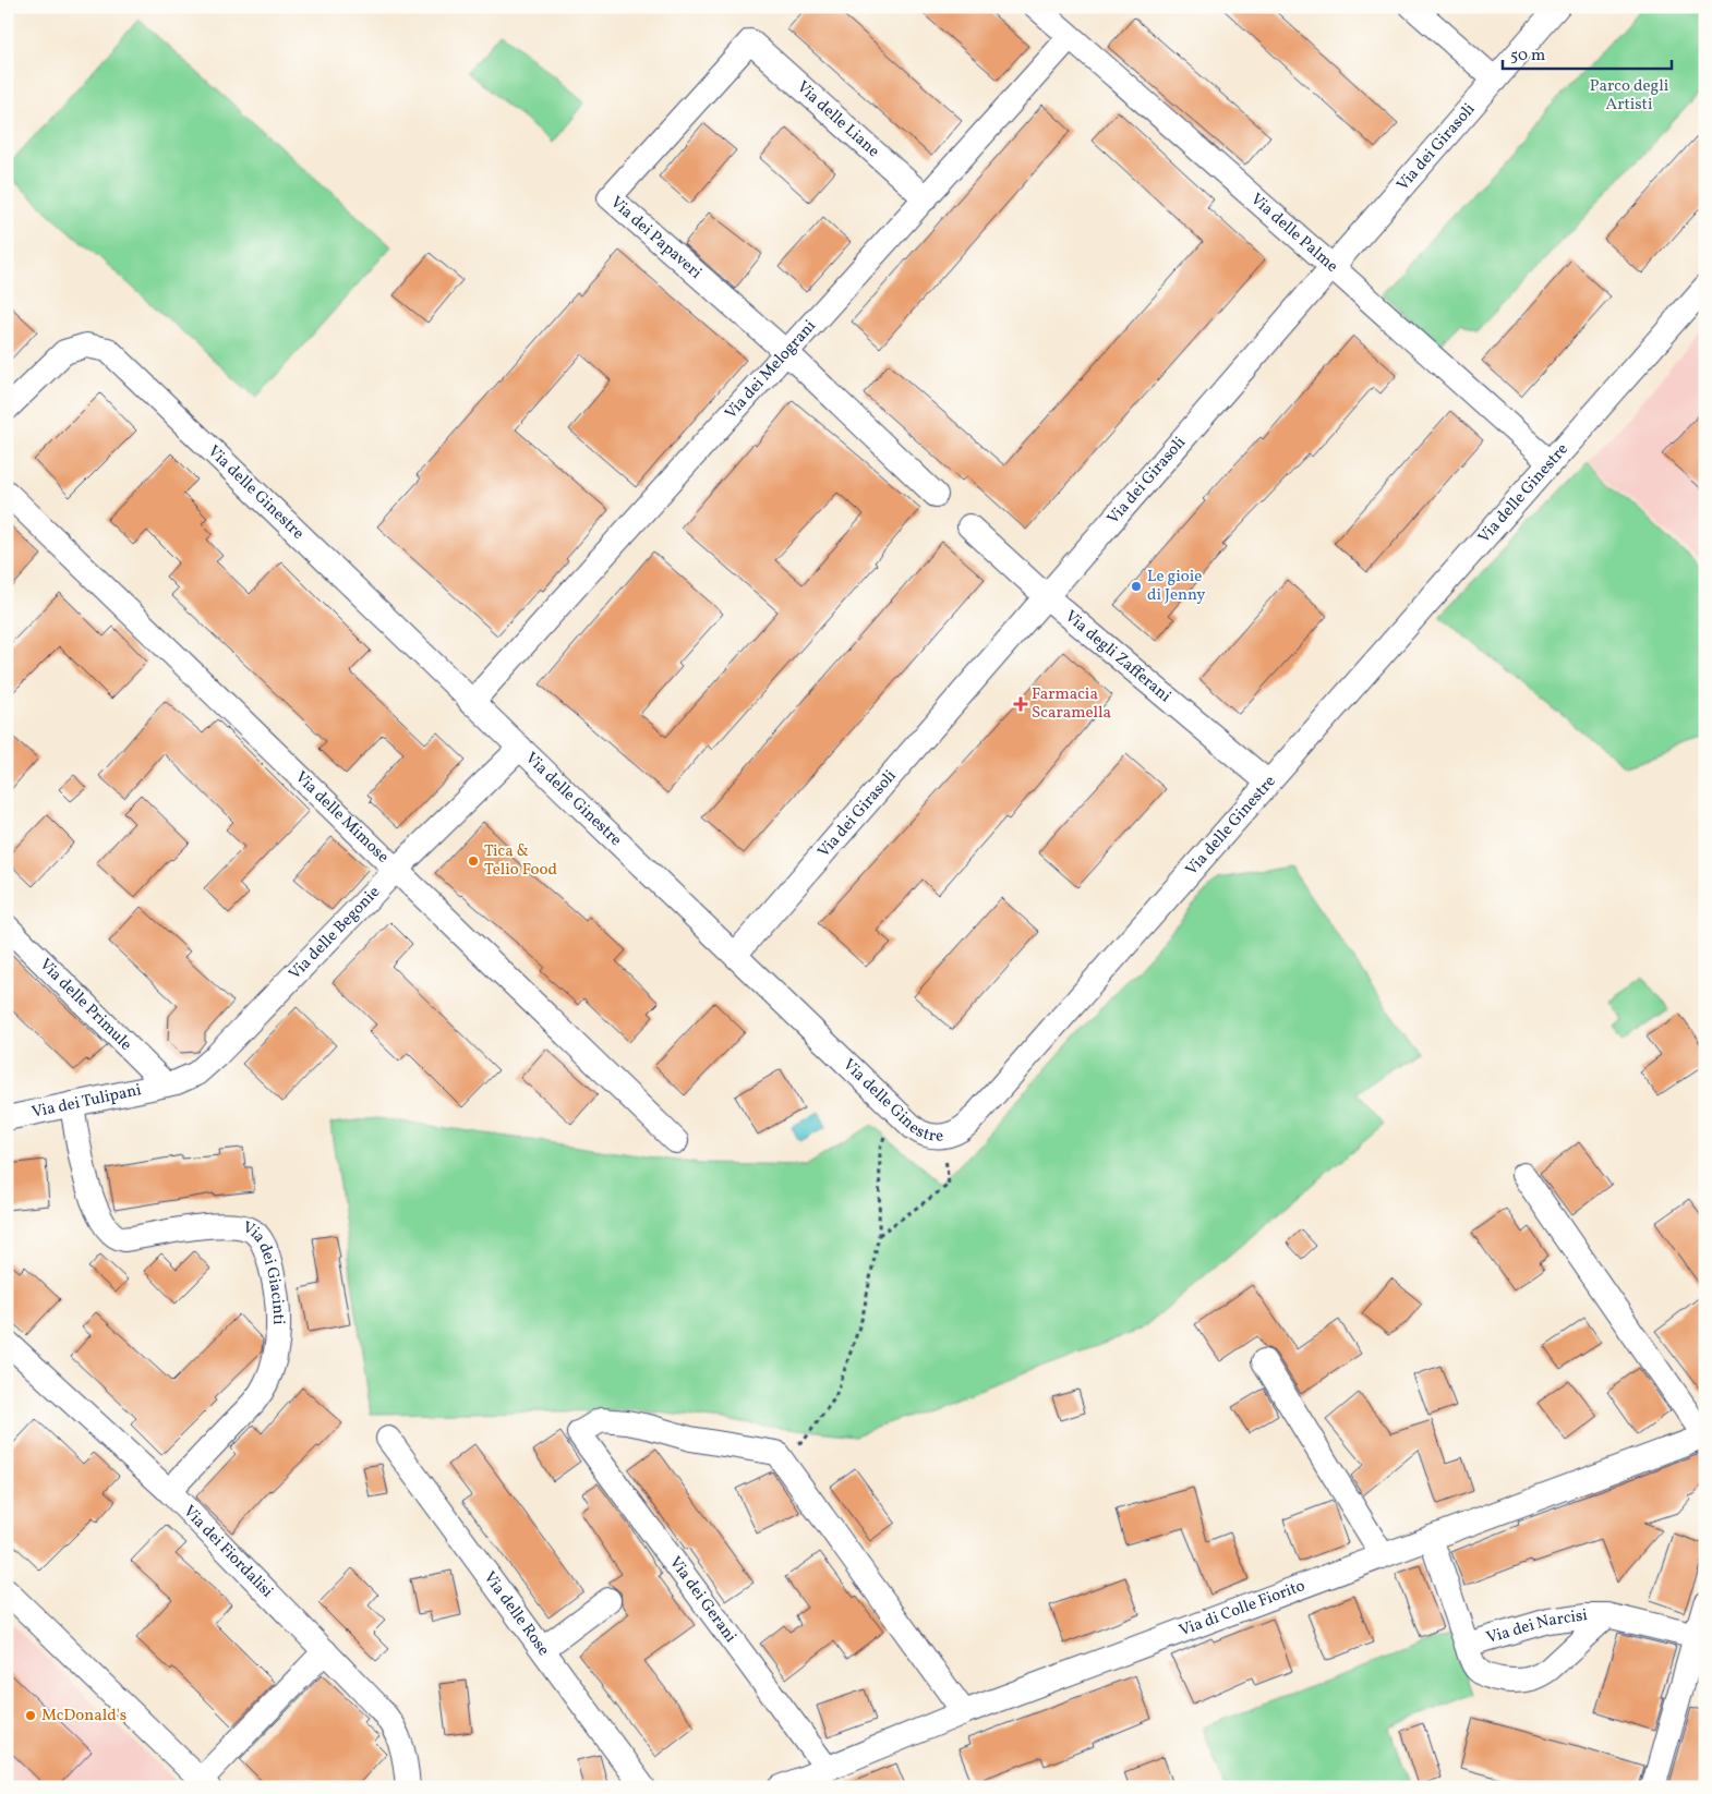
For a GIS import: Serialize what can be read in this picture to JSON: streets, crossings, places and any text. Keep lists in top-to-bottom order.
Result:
{
  "streets": {
    "street": [
      "Via delle Liane",
      "Via dei Girasoli",
      "Via delle Palme",
      "Via dei Papaveri",
      "Via dei Melograni",
      "Via delle Ginestre",
      "Via degli Zafferani",
      "Via delle Mimose",
      "Via delle Begonie",
      "Via delle Primule",
      "Via dei Tulipani",
      "Via dei Giacinti",
      "Via dei Fiordalisi",
      "Via dei Gerani",
      "Via di Colle Fiorito",
      "Via delle Rose",
      "Via dei Narcisi"
    ]
  },
  "crossings": [
    ["Via delle Liane", "Via dei Papaveri"],
    ["Via delle Liane", "Via dei Melograni"],
    ["Via dei Girasoli", "Via delle Palme"],
    ["Via dei Girasoli", "Via delle Ginestre"],
    ["Via dei Girasoli", "Via degli Zafferani"],
    ["Via delle Palme", "Via dei Melograni"],
    ["Via delle Palme", "Via delle Ginestre"],
    ["Via dei Papaveri", "Via dei Melograni"],
    ["Via dei Melograni", "Via delle Ginestre"],
    ["Via delle Ginestre", "Via degli Zafferani"],
    ["Via delle Ginestre", "Via delle Begonie"],
    ["Via delle Mimose", "Via delle Begonie"],
    ["Via delle Begonie", "Via delle Primule"],
    ["Via delle Begonie", "Via dei Tulipani"],
    ["Via delle Primule", "Via dei Tulipani"],
    ["Via dei Tulipani", "Via dei Giacinti"],
    ["Via dei Giacinti", "Via dei Fiordalisi"],
    ["Via dei Gerani", "Via di Colle Fiorito"],
    ["Via di Colle Fiorito", "Via dei Narcisi"]
  ],
  "parks": ["Parco degli Artisti"],
  "places": {
    "other": ["Le gioie di Jenny", "Tica & Telio Food", "McDonald's"],
    "health": ["Farmacia Scaramella"]
  },
  "scale_bar": "50 m"
}
